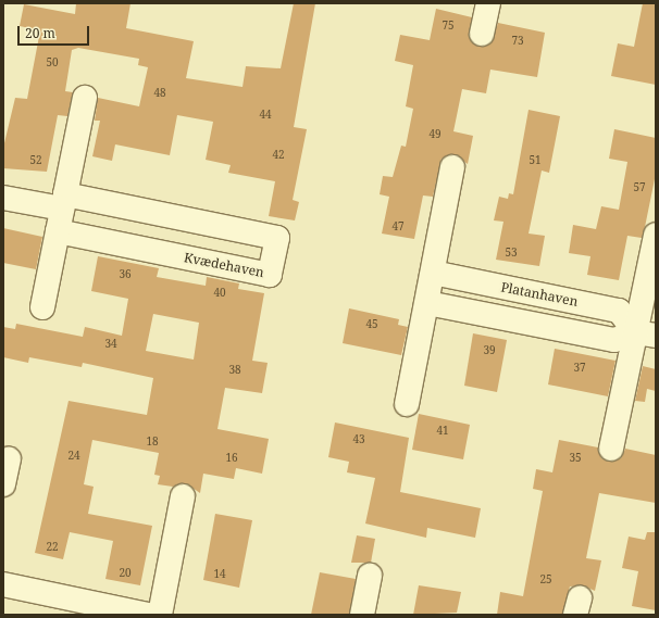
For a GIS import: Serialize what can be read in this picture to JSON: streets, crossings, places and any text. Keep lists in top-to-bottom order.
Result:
{
  "streets": {
    "street": ["Kvædehaven", "Platanhaven"]
  },
  "house_numbers": [
    "75",
    "73",
    "50",
    "48",
    "44",
    "49",
    "42",
    "52",
    "51",
    "57",
    "47",
    "53",
    "36",
    "40",
    "45",
    "34",
    "39",
    "37",
    "38",
    "41",
    "43",
    "18",
    "24",
    "16",
    "35",
    "22",
    "20",
    "14",
    "25"
  ],
  "scale_bar": "20 m"
}
